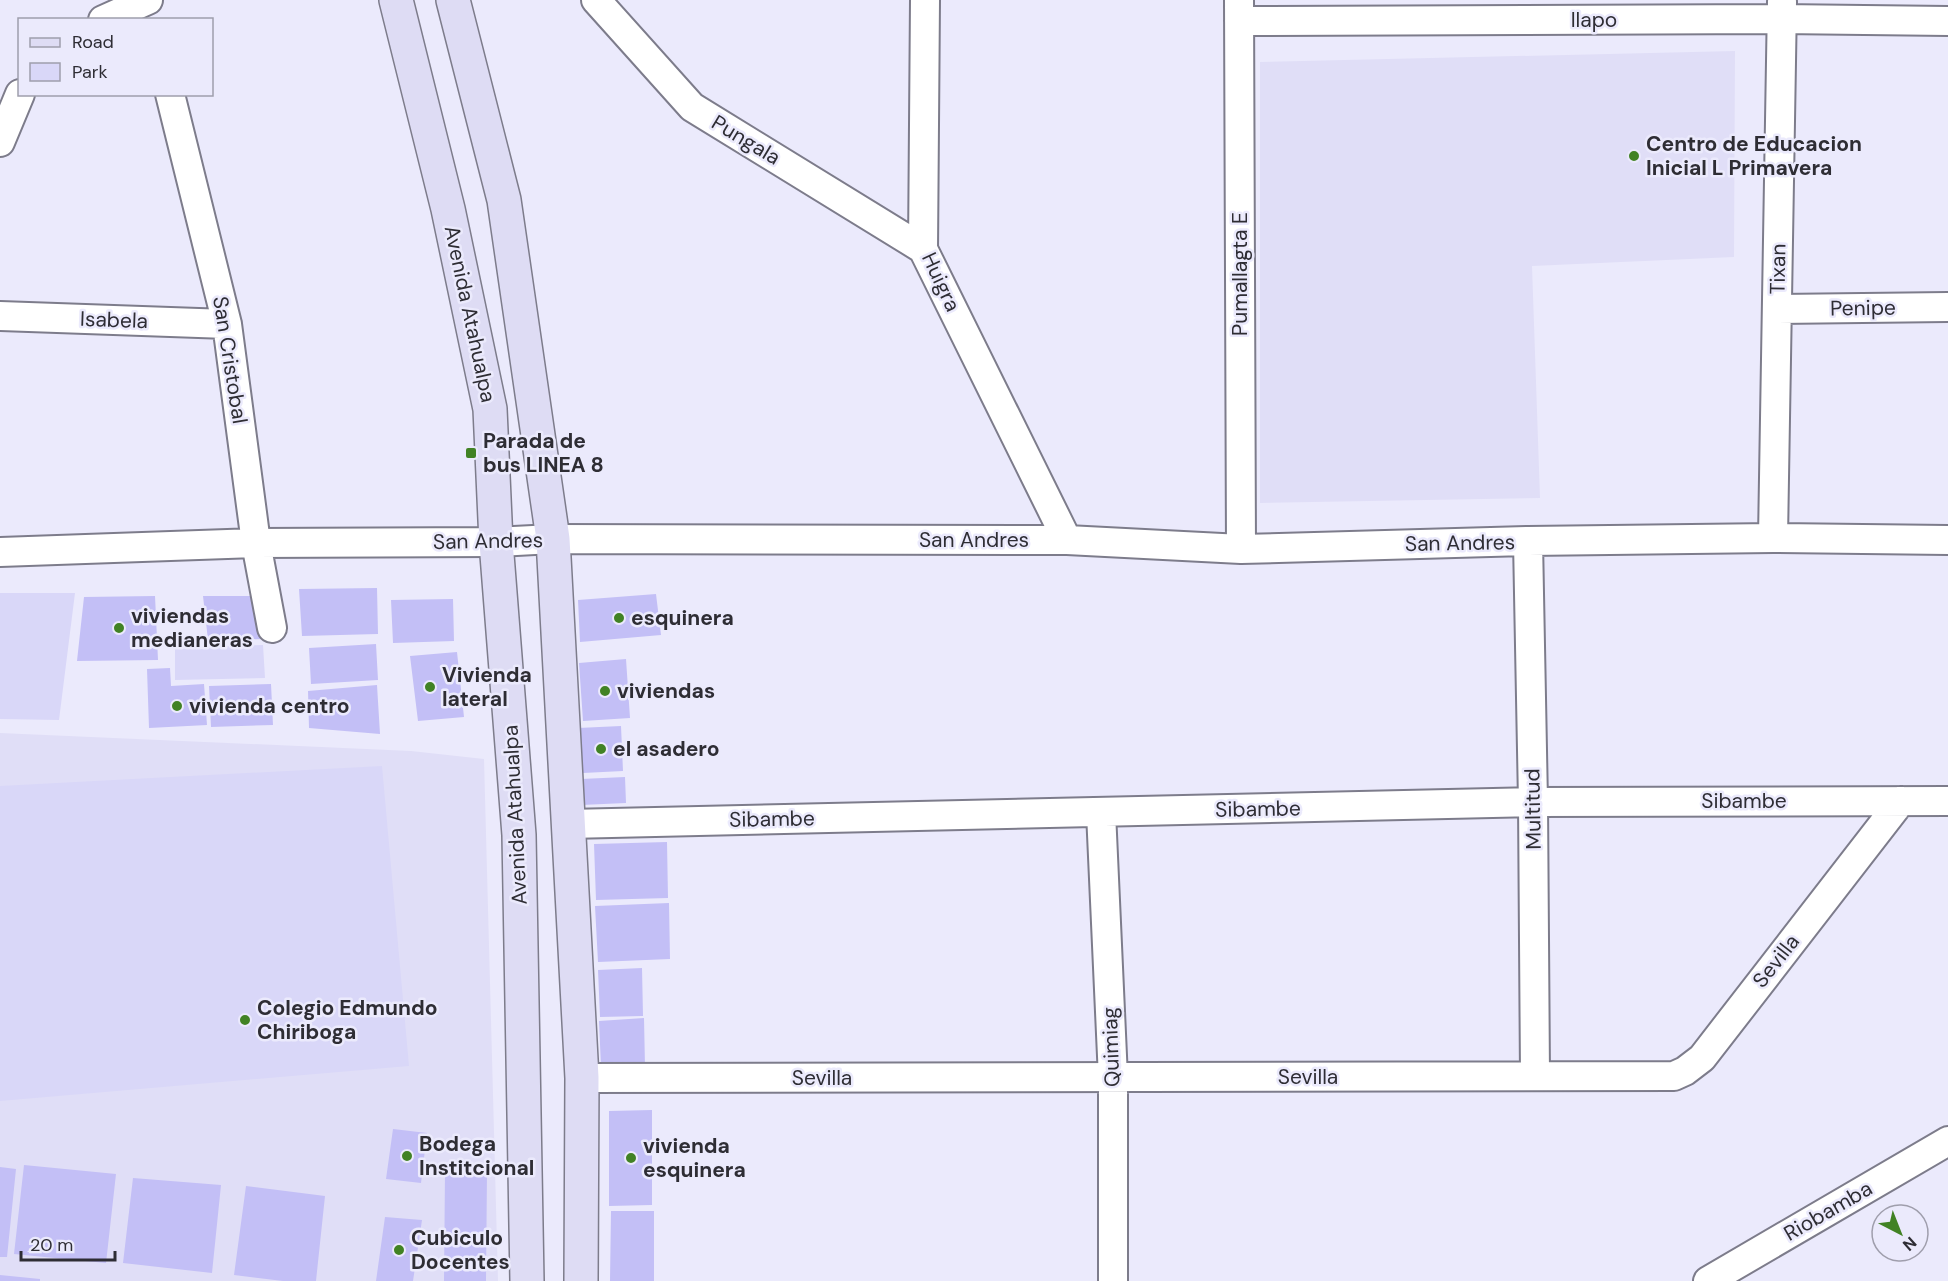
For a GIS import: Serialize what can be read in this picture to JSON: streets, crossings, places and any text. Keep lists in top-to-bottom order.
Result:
{
  "streets": {
    "main road": ["Avenida Atahualpa"],
    "street": [
      "Ilapo",
      "Pungala",
      "Tixan",
      "Pumallagta E",
      "Huigra",
      "Penipe",
      "Isabela",
      "San Cristobal",
      "San Andres",
      "Sibambe",
      "Multitud",
      "Sevilla",
      "Quimiag",
      "Riobamba"
    ]
  },
  "crossings": [
    ["Ilapo", "Tixan"],
    ["Ilapo", "Pumallagta E"],
    ["Pungala", "Huigra"],
    ["Tixan", "Penipe"],
    ["Tixan", "San Andres"],
    ["Pumallagta E", "San Andres"],
    ["Huigra", "San Andres"],
    ["Avenida Atahualpa", "San Andres"],
    ["Isabela", "San Cristobal"],
    ["San Cristobal", "San Andres"],
    ["San Andres", "Multitud"],
    ["Sibambe", "Multitud"],
    ["Sibambe", "Sevilla"],
    ["Sibambe", "Quimiag"],
    ["Multitud", "Sevilla"],
    ["Sevilla", "Quimiag"]
  ],
  "places": {
    "other": [
      "Centro de Educacion Inicial L Primavera",
      "esquinera",
      "viviendas medianeras",
      "Vivienda lateral",
      "viviendas",
      "vivienda centro",
      "el asadero",
      "Colegio Edmundo Chiriboga",
      "Bodega Institcional",
      "vivienda esquinera",
      "Cubiculo Docentes"
    ],
    "transit": ["Parada de bus LINEA 8"]
  },
  "legend": ["Road", "Park"],
  "scale_bar": "20 m",
  "north": "bottom right"
}
